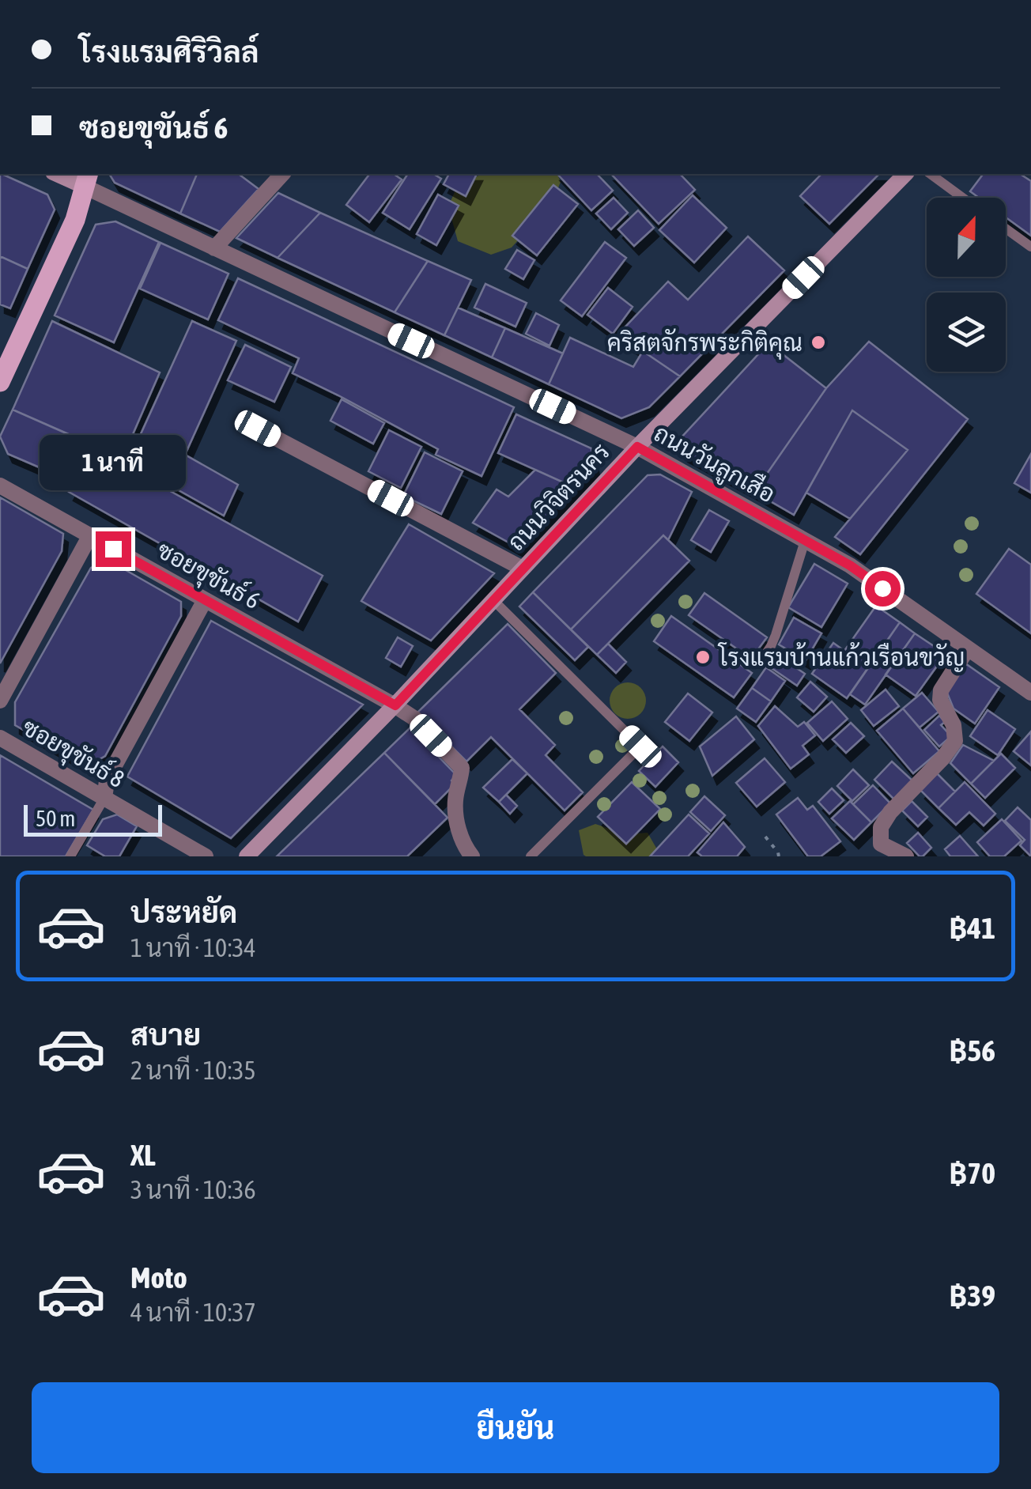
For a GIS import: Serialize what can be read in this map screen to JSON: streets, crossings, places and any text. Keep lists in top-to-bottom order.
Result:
{
  "streets": {
    "street": [
      "ถนนวันลูกเสือ",
      "ถนนวิจิตรนคร",
      "ซอยขุขันธ์ 6",
      "ซอยขุขันธ์ 8"
    ]
  },
  "crossings": [
    ["ถนนวันลูกเสือ", "ถนนวิจิตรนคร"],
    ["ถนนวิจิตรนคร", "ซอยขุขันธ์ 6"]
  ],
  "places": ["คริสตจักรพระกิติคุณ", "โรงแรมบ้านแก้วเรือนขวัญ"],
  "scale_bar": "50 m",
  "north": "top",
  "page": {
    "banner": ["โรงแรมศิริวิลล์", "ซอยขุขันธ์ 6"],
    "bubble": "1 นาที",
    "scale": "50 m",
    "list": [
      {
        "name": "ประหยัด",
        "note": "1 นาที · 10:34",
        "value": "฿41"
      },
      {
        "name": "สบาย",
        "note": "2 นาที · 10:35",
        "value": "฿56"
      },
      {
        "name": "XL",
        "note": "3 นาที · 10:36",
        "value": "฿70"
      },
      {
        "name": "Moto",
        "note": "4 นาที · 10:37",
        "value": "฿39"
      }
    ],
    "buttons": "ยืนยัน"
  }
}
